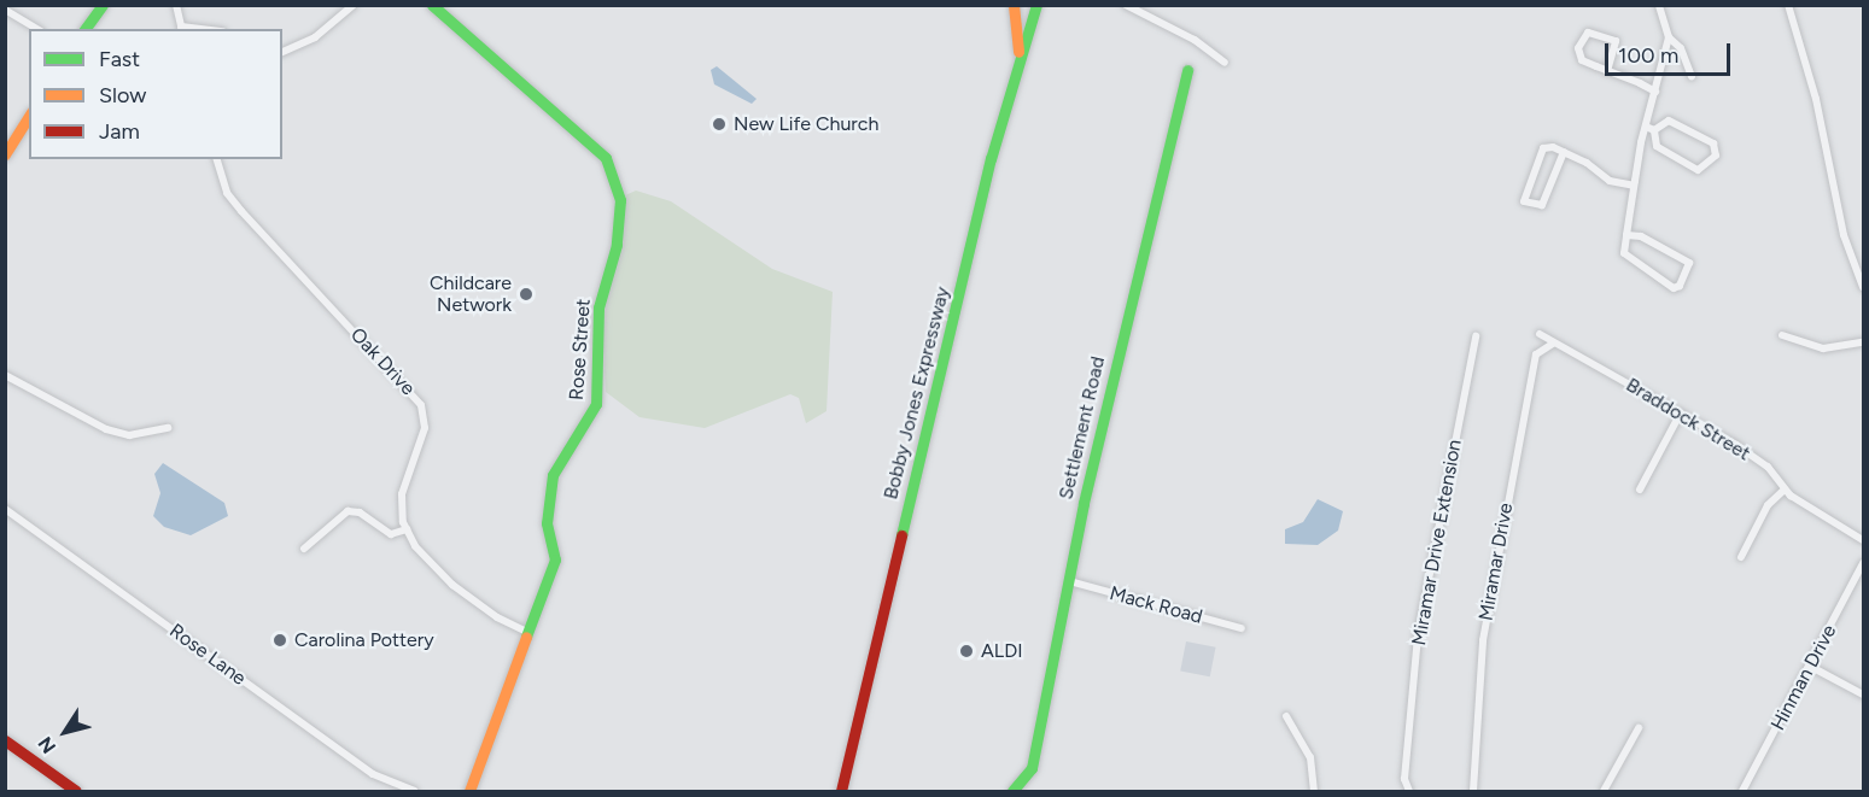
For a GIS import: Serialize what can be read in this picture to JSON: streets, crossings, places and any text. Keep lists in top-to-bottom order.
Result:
{
  "streets": {
    "street": [
      "Rose Street",
      "Oak Drive",
      "Bobby Jones Expressway",
      "Braddock Street",
      "Settlement Road",
      "Miramar Drive Extension",
      "Miramar Drive",
      "Mack Road",
      "Rose Lane",
      "Hinman Drive"
    ]
  },
  "crossings": [
    ["Braddock Street", "Miramar Drive"],
    ["Settlement Road", "Mack Road"]
  ],
  "places": [
    "New Life Church",
    "Childcare Network",
    "Carolina Pottery",
    "ALDI"
  ],
  "legend": ["Fast", "Slow", "Jam"],
  "scale_bar": "100 m",
  "north": "bottom left"
}
